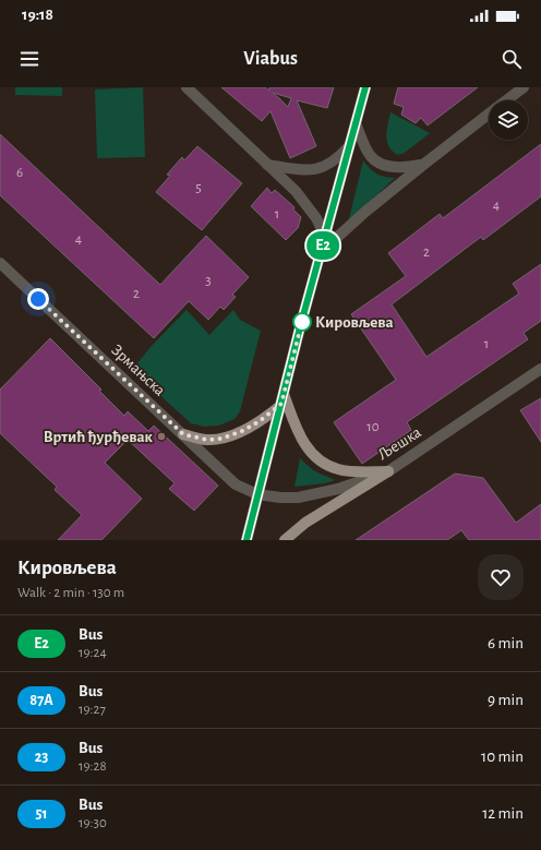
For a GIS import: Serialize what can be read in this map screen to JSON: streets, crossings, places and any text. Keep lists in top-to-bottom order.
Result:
{
  "streets": {
    "street": ["Зрмањска", "Љешка"]
  },
  "crossings": [
    ["Зрмањска", "Љешка"]
  ],
  "places": ["Кировљева", "Вртић ђурђевак"],
  "lines": ["bus line E2"],
  "house_numbers": [
    "6",
    "5",
    "4",
    "1",
    "4",
    "2",
    "3",
    "2",
    "1",
    "10"
  ],
  "page": {
    "status": "19:18",
    "header": "Viabus",
    "on_map": "E2",
    "heading": ["Кировљева", "Walk · 2 min · 130 m"],
    "list": [
      {
        "mark": "E2",
        "name": "Bus",
        "note": "19:24",
        "value": "6 min"
      },
      {
        "mark": "87A",
        "name": "Bus",
        "note": "19:27",
        "value": "9 min"
      },
      {
        "mark": "23",
        "name": "Bus",
        "note": "19:28",
        "value": "10 min"
      },
      {
        "mark": "51",
        "name": "Bus",
        "note": "19:30",
        "value": "12 min"
      }
    ]
  }
}
